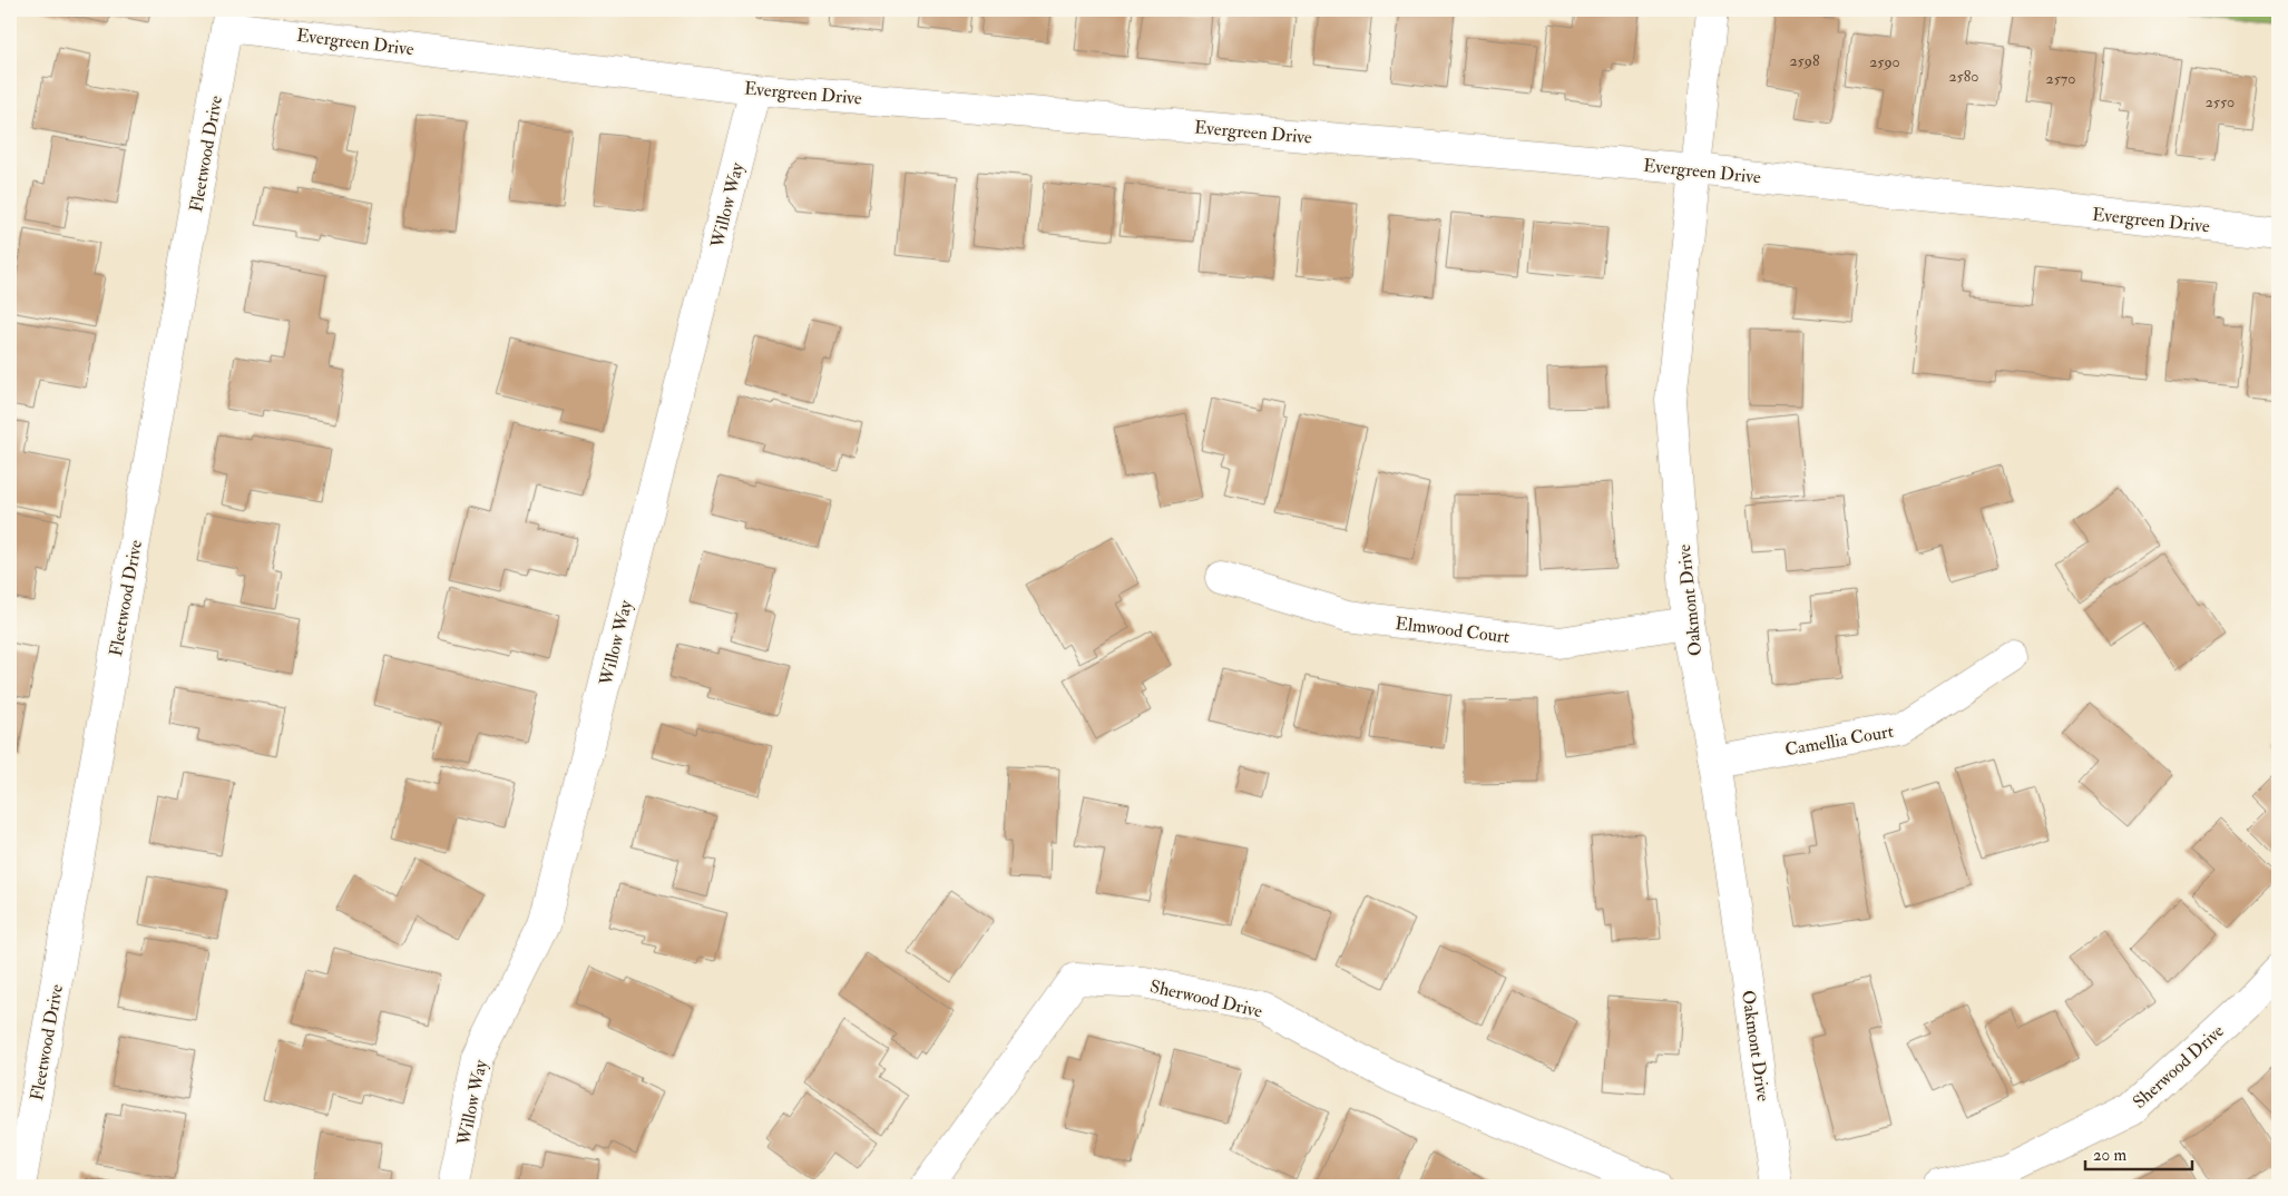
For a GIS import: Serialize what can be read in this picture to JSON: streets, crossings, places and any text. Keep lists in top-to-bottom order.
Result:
{
  "streets": {
    "street": [
      "Evergreen Drive",
      "Fleetwood Drive",
      "Willow Way",
      "Oakmont Drive",
      "Elmwood Court",
      "Camellia Court",
      "Sherwood Drive"
    ]
  },
  "crossings": [
    ["Evergreen Drive", "Fleetwood Drive"],
    ["Evergreen Drive", "Willow Way"],
    ["Evergreen Drive", "Oakmont Drive"],
    ["Oakmont Drive", "Elmwood Court"],
    ["Oakmont Drive", "Camellia Court"]
  ],
  "house_numbers": [
    "2598",
    "2590",
    "2580",
    "2570",
    "2550"
  ],
  "scale_bar": "20 m"
}
